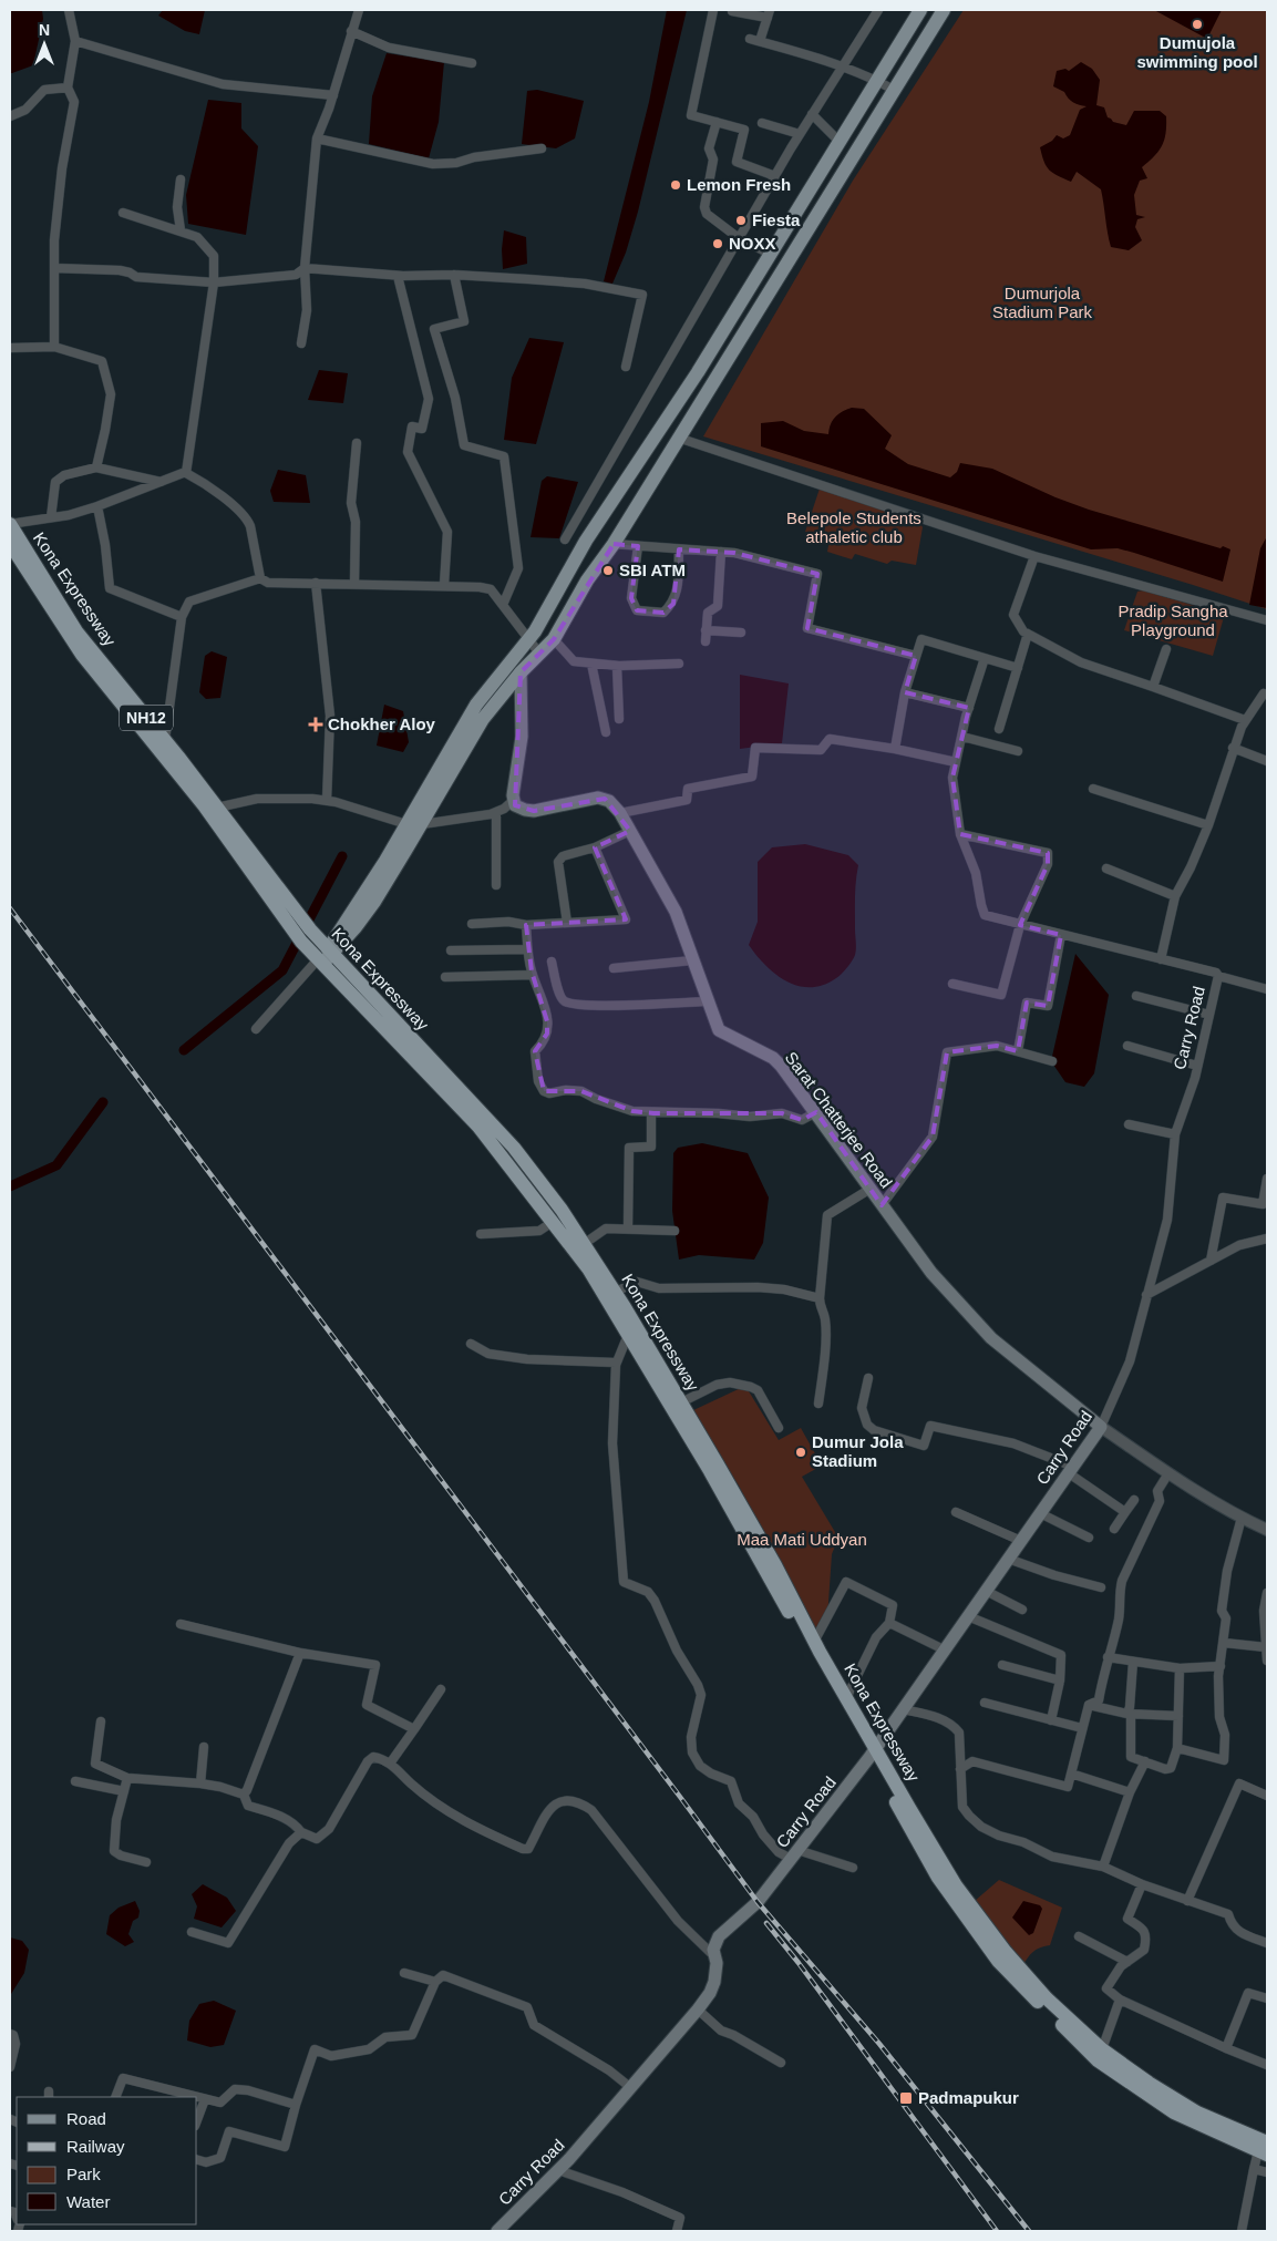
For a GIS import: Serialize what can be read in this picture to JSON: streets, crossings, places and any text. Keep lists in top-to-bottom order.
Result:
{
  "streets": {
    "highway": ["Kona Expressway", "NH12"],
    "main road": ["Carry Road", "Sarat Chatterjee Road"]
  },
  "crossings": [
    ["Kona Expressway", "Carry Road"],
    ["Carry Road", "Sarat Chatterjee Road"]
  ],
  "parks": [
    "Dumurjola Stadium Park",
    "Belepole Students athaletic club",
    "Pradip Sangha Playground",
    "Maa Mati Uddyan"
  ],
  "places": {
    "other": [
      "Dumujola swimming pool",
      "Lemon Fresh",
      "Fiesta",
      "NOXX",
      "SBI ATM",
      "Dumur Jola Stadium"
    ],
    "health": ["Chokher Aloy"],
    "transit": ["Padmapukur"]
  },
  "legend": [
    "Road",
    "Railway",
    "Park",
    "Water"
  ],
  "north": "top"
}
